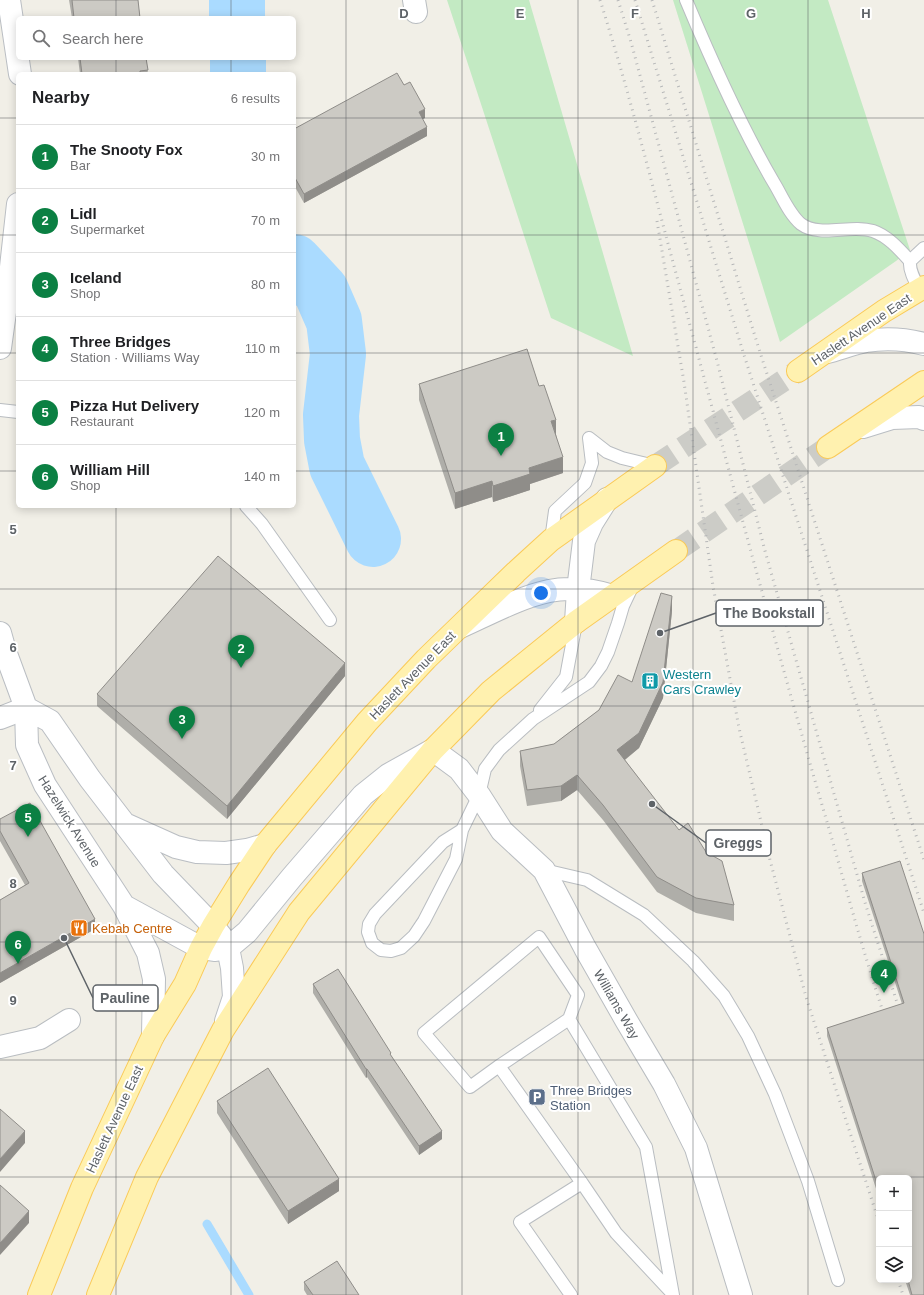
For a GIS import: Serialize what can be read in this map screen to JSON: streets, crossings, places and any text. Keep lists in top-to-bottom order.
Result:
{
  "streets": {
    "main road": ["Haslett Avenue East"],
    "street": ["Hazelwick Avenue", "Williams Way"]
  },
  "crossings": [
    ["Haslett Avenue East", "Hazelwick Avenue"]
  ],
  "places": {
    "other": ["The Bookstall", "Greggs", "Pauline"],
    "building": ["Western Cars Crawley"],
    "restaurant": ["Kebab Centre"],
    "parking": ["Three Bridges Station"]
  },
  "page": {
    "search": "Search here",
    "heading": ["Nearby", "6 results"],
    "list": [
      {
        "mark": "1",
        "name": "The Snooty Fox",
        "note": "Bar",
        "value": "30 m"
      },
      {
        "mark": "2",
        "name": "Lidl",
        "note": "Supermarket",
        "value": "70 m"
      },
      {
        "mark": "3",
        "name": "Iceland",
        "note": "Shop",
        "value": "80 m"
      },
      {
        "mark": "4",
        "name": "Three Bridges",
        "note": "Station · Williams Way",
        "value": "110 m"
      },
      {
        "mark": "5",
        "name": "Pizza Hut Delivery",
        "note": "Restaurant",
        "value": "120 m"
      },
      {
        "mark": "6",
        "name": "William Hill",
        "note": "Shop",
        "value": "140 m"
      }
    ],
    "pins": [
      "1",
      "2",
      "3",
      "5",
      "6",
      "4"
    ],
    "map_buttons": ["+", "−"]
  },
  "grid": {
    "columns": [
      "D",
      "E",
      "F",
      "G",
      "H"
    ],
    "rows": [
      "5",
      "6",
      "7",
      "8",
      "9"
    ]
  }
}
